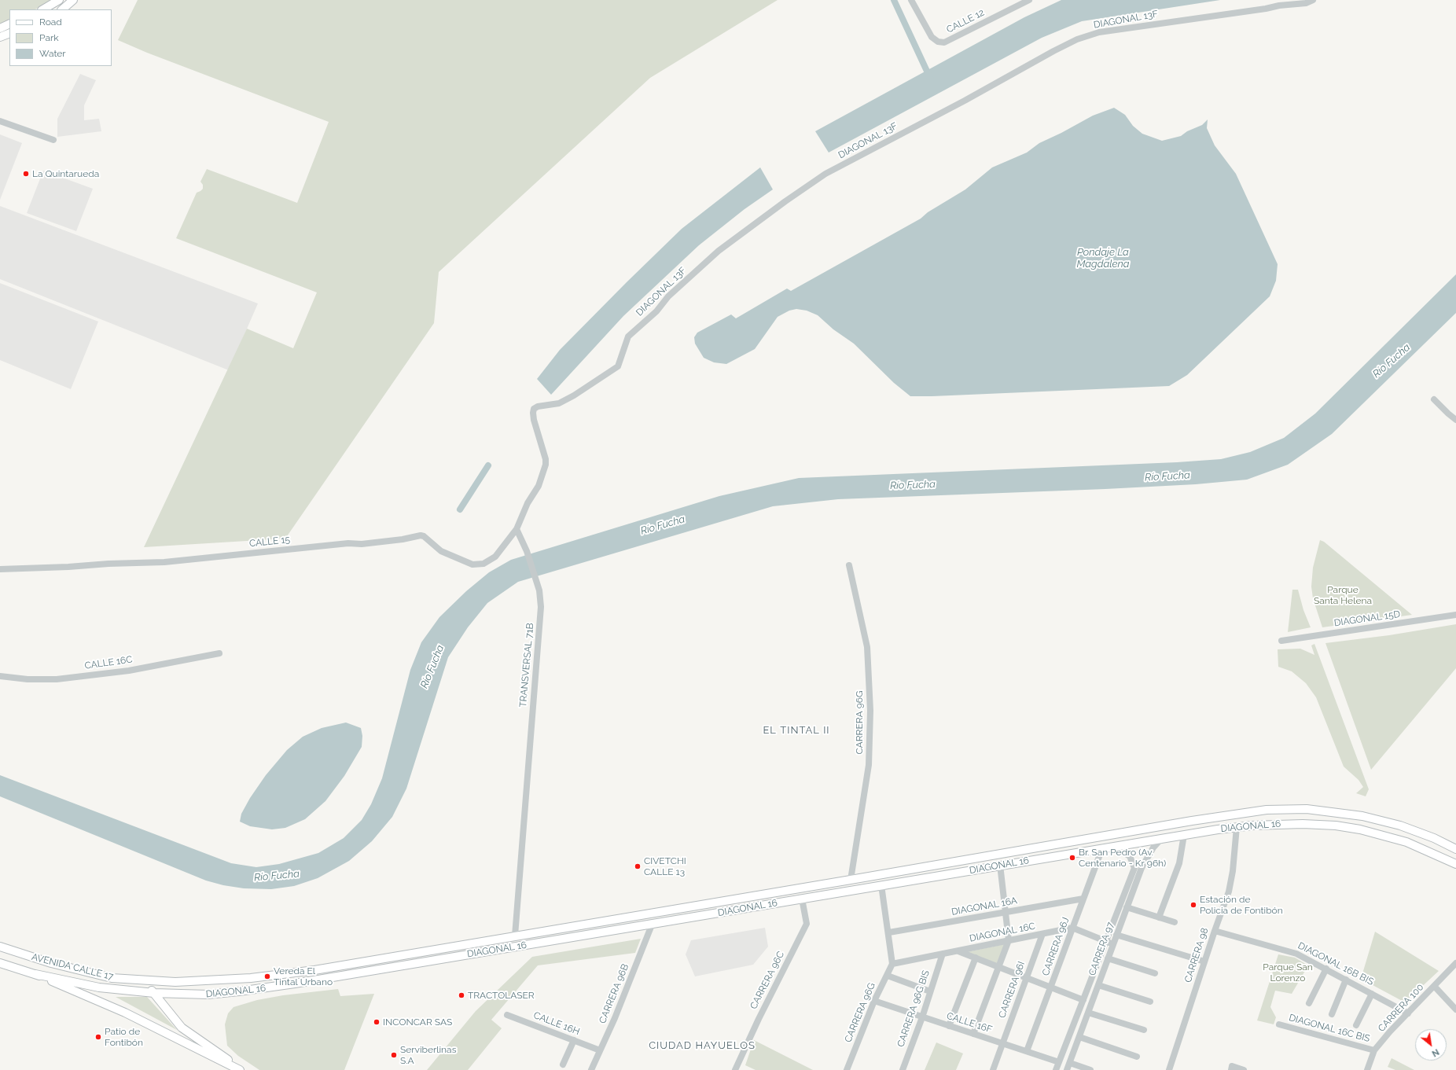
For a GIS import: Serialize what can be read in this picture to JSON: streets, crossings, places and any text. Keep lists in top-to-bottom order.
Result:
{
  "streets": {
    "main road": ["DIAGONAL 16", "AVENIDA CALLE 17"],
    "street": [
      "DIAGONAL 13F",
      "CALLE 12",
      "CALLE 15",
      "DIAGONAL 15D",
      "CALLE 16C",
      "TRANSVERSAL 71B",
      "CARRERA 96G",
      "DIAGONAL 16A",
      "DIAGONAL 16C",
      "CARRERA 96J",
      "CARRERA 97",
      "CARRERA 98",
      "DIAGONAL 16B BIS",
      "CARRERA 96C",
      "CARRERA 96I",
      "CARRERA 96B",
      "CARRERA 100",
      "CARRERA 96G BIS",
      "CALLE 16F",
      "CALLE 16H",
      "DIAGONAL 16C BIS"
    ]
  },
  "crossings": [
    ["DIAGONAL 13F", "CALLE 15"],
    ["DIAGONAL 13F", "TRANSVERSAL 71B"],
    ["CALLE 15", "TRANSVERSAL 71B"],
    ["TRANSVERSAL 71B", "DIAGONAL 16"],
    ["CARRERA 96G", "DIAGONAL 16"],
    ["CARRERA 96G", "DIAGONAL 16C"],
    ["CARRERA 96G", "CALLE 16F"],
    ["DIAGONAL 16", "CARRERA 96J"],
    ["DIAGONAL 16", "CARRERA 97"],
    ["DIAGONAL 16", "CARRERA 98"],
    ["DIAGONAL 16", "AVENIDA CALLE 17"],
    ["DIAGONAL 16", "CARRERA 96C"],
    ["DIAGONAL 16", "CARRERA 96B"],
    ["DIAGONAL 16A", "CARRERA 96J"],
    ["DIAGONAL 16C", "CARRERA 96J"],
    ["DIAGONAL 16C", "CARRERA 96I"],
    ["DIAGONAL 16C", "CARRERA 96G BIS"],
    ["CARRERA 96J", "CALLE 16F"],
    ["CARRERA 97", "CALLE 16F"],
    ["CARRERA 98", "DIAGONAL 16B BIS"],
    ["DIAGONAL 16B BIS", "CARRERA 100"],
    ["CARRERA 96I", "CALLE 16F"],
    ["CARRERA 96B", "CALLE 16H"],
    ["CARRERA 100", "DIAGONAL 16C BIS"],
    ["CARRERA 96G BIS", "CALLE 16F"]
  ],
  "districts": ["EL TINTAL II", "CIUDAD HAYUELOS"],
  "water": ["Pondaje La Magdalena", "Río Fucha"],
  "parks": ["Parque Santa Helena", "Parque San Lorenzo"],
  "places": [
    "La Quintarueda",
    "Br. San Pedro (Av. Centenario - Kr 96h)",
    "CIVETCHI CALLE 13",
    "Estación de Policia de Fontibón",
    "Vereda El Tintal Urbano",
    "TRACTOLASER",
    "INCONCAR SAS",
    "Patio de Fontibón",
    "Serviberlinas S.A"
  ],
  "legend": ["Road", "Park", "Water"],
  "north": "bottom right"
}
